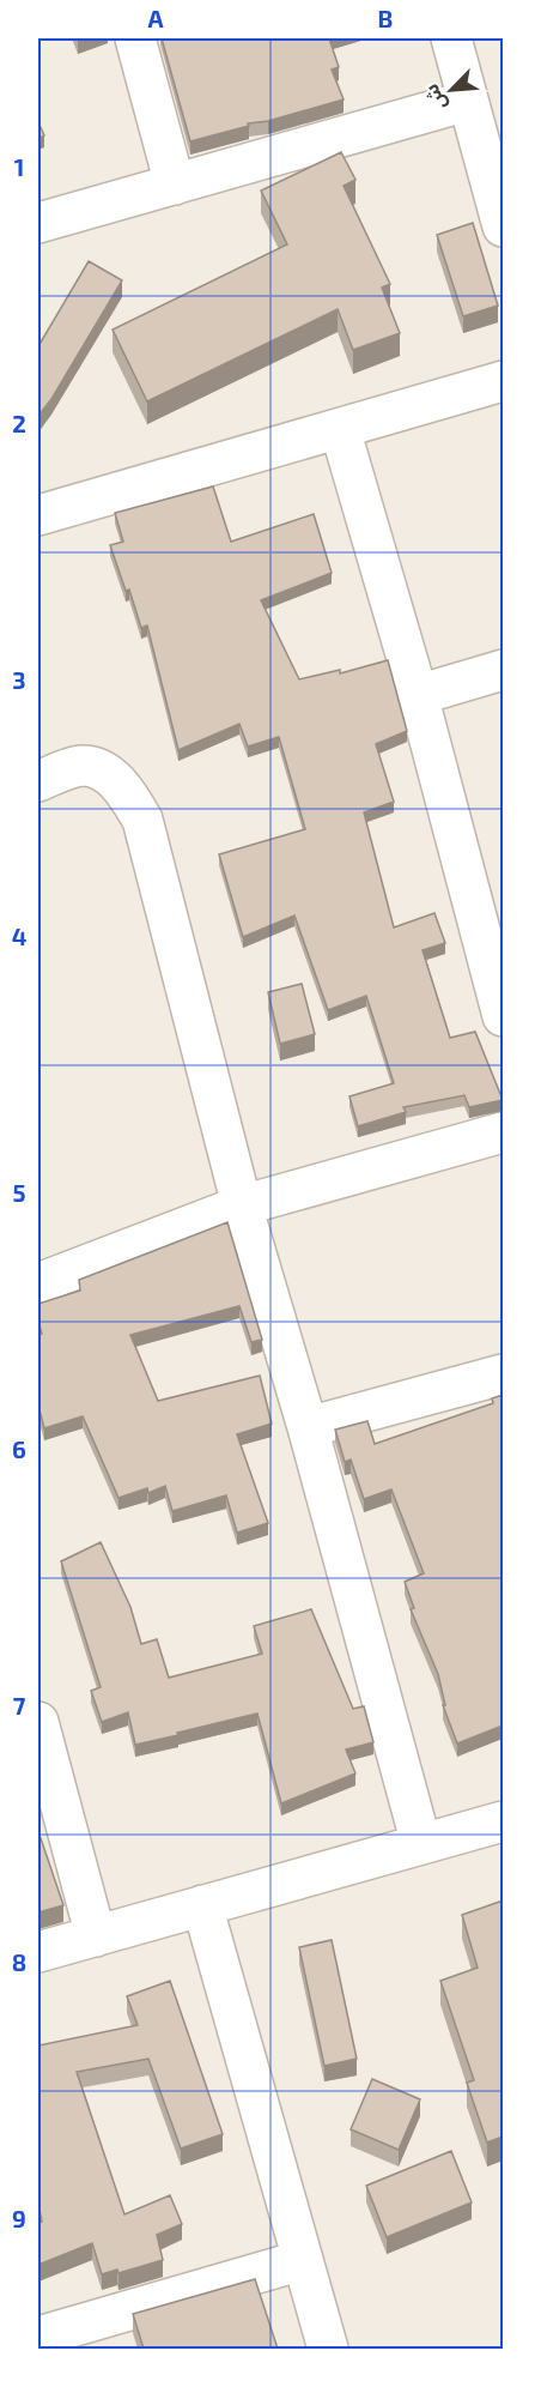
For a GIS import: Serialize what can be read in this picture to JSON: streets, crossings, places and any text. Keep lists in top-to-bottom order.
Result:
{
  "north": "bottom left",
  "grid": {
    "columns": ["A", "B"],
    "rows": [
      "1",
      "2",
      "3",
      "4",
      "5",
      "6",
      "7",
      "8",
      "9"
    ]
  }
}
